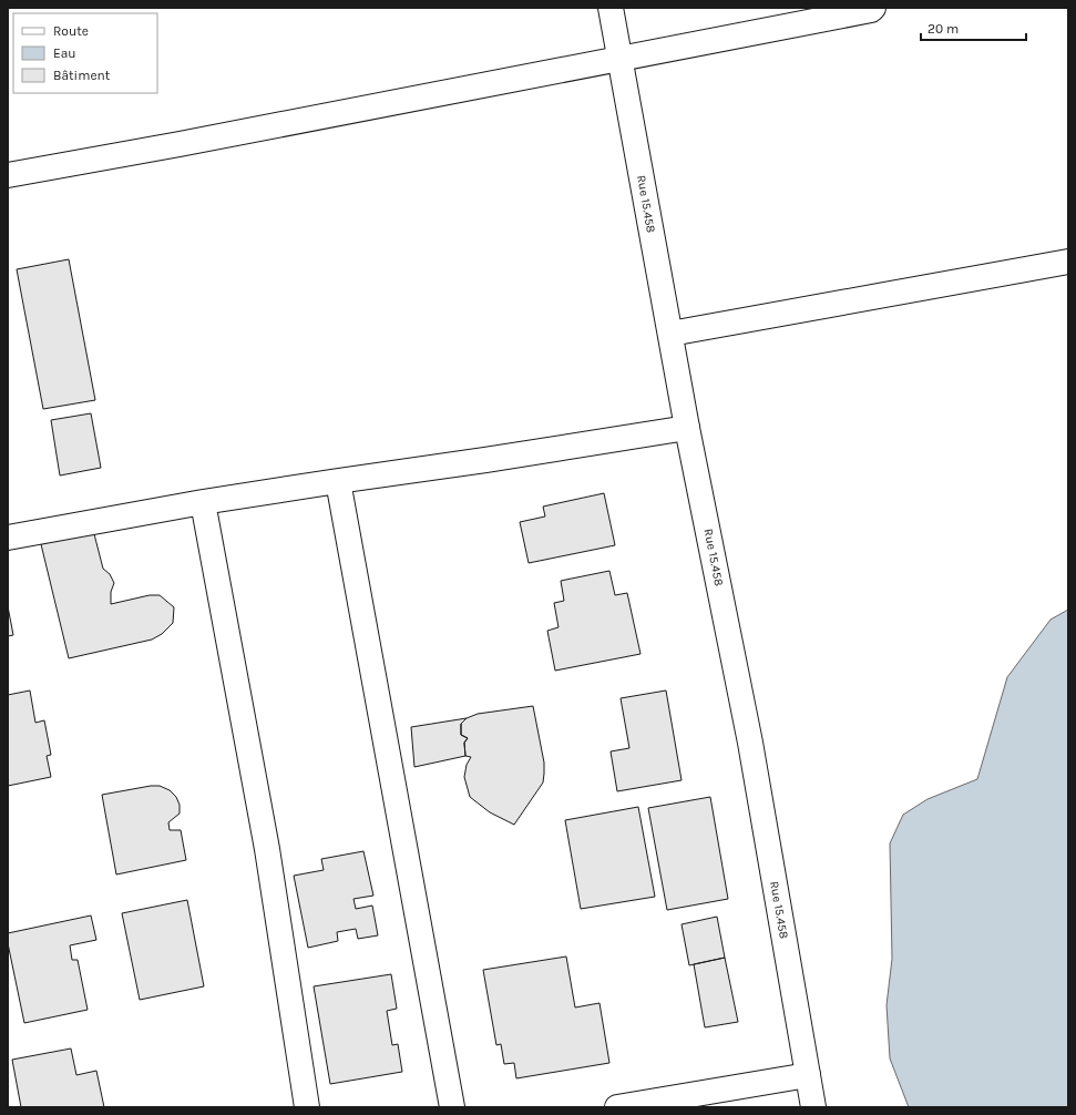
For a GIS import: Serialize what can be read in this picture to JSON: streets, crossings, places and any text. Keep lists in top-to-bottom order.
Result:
{
  "streets": {
    "street": ["Rue 15.458"]
  },
  "legend": ["Route", "Eau", "Bâtiment"],
  "scale_bar": "20 m"
}
